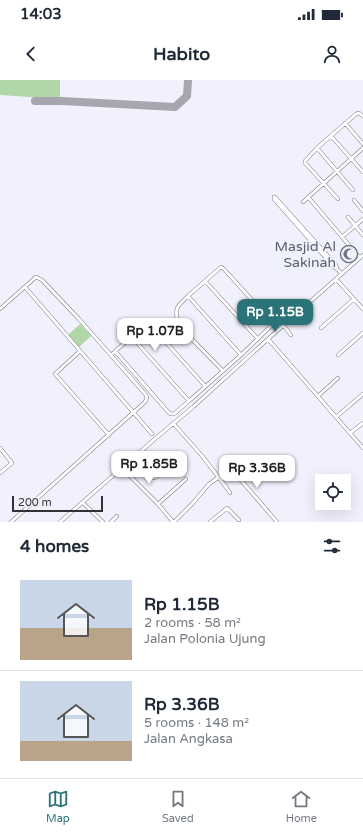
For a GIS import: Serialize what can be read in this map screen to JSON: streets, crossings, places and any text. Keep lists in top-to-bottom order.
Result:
{
  "places": {
    "mosque": ["Masjid Al Sakinah"]
  },
  "scale_bar": "200 m",
  "page": {
    "status": "14:03",
    "header": "Habito",
    "price": [
      "Rp 1.15B",
      "Rp 1.07B",
      "Rp 1.85B",
      "Rp 3.36B"
    ],
    "scale": "200 m",
    "heading": "4 homes",
    "list": [
      {
        "name": "Rp 1.15B",
        "note": "2 rooms · 58 m² · Jalan Polonia Ujung"
      },
      {
        "name": "Rp 3.36B",
        "note": "5 rooms · 148 m² · Jalan Angkasa"
      }
    ],
    "tabs": ["Map", "Saved", "Home"]
  }
}
